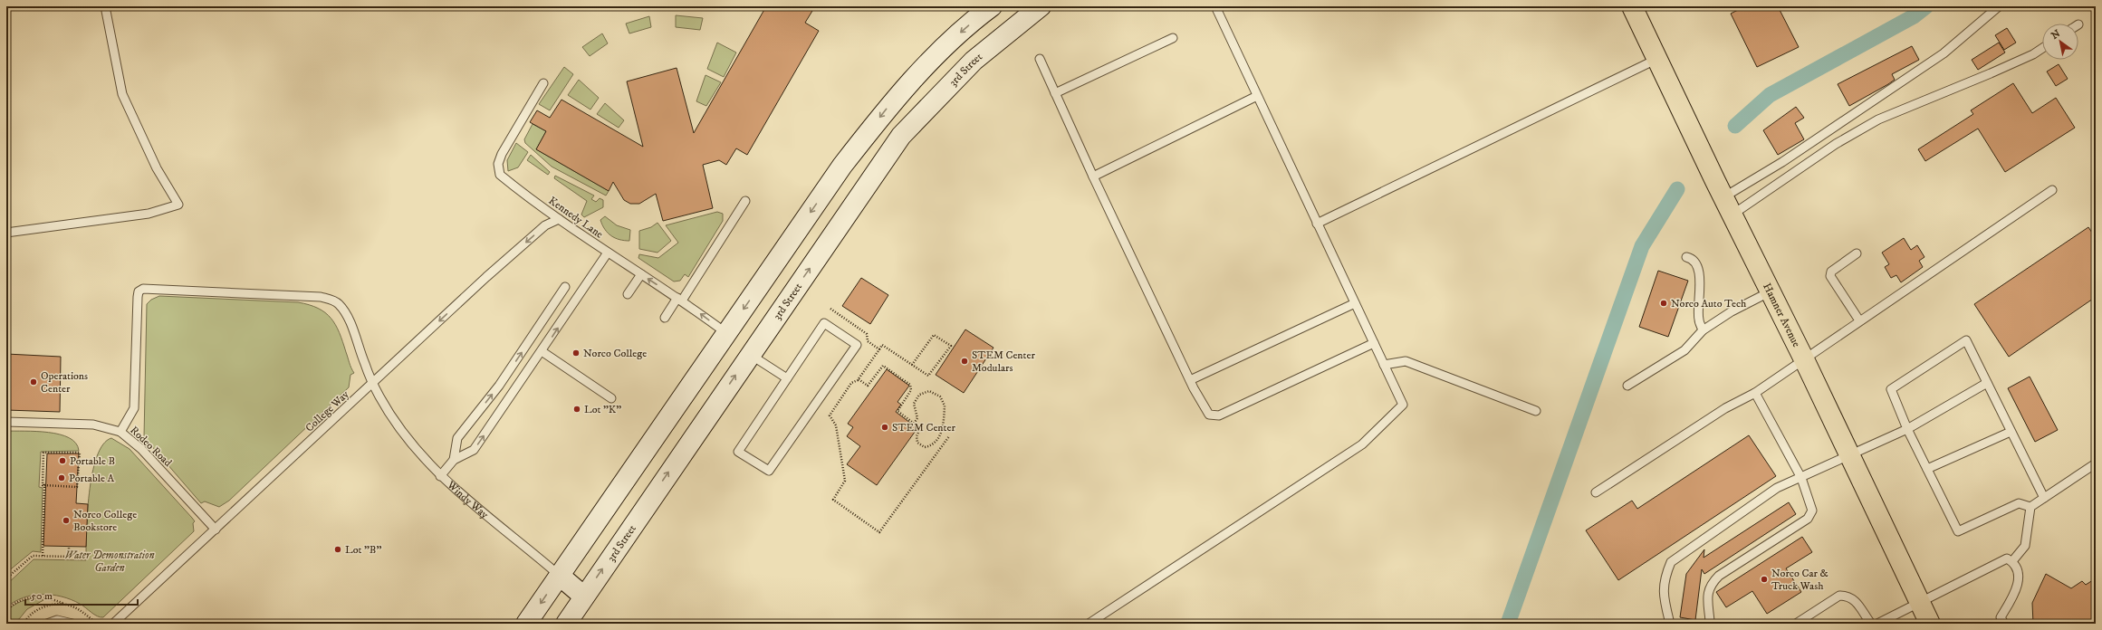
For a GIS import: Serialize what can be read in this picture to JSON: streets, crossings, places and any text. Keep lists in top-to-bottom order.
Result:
{
  "streets": {
    "main road": ["Hamner Avenue"],
    "street": ["3rd Street", "Windy Way"],
    "lane": ["Kennedy Lane", "College Way", "Rodeo Road"]
  },
  "crossings": [
    ["3rd Street", "Windy Way"],
    ["Kennedy Lane", "College Way"],
    ["College Way", "Rodeo Road"],
    ["College Way", "Windy Way"],
    ["Rodeo Road", "Windy Way"]
  ],
  "one_way": ["College Way"],
  "parks": ["Water Demonstration Garden"],
  "places": [
    "Norco Auto Tech",
    "Norco College",
    "STEM Center Modulars",
    "Operations Center",
    "Lot \"K\"",
    "STEM Center",
    "Portable B",
    "Portable A",
    "Norco College Bookstore",
    "Lot \"B\"",
    "Norco Car & Truck Wash"
  ],
  "scale_bar": "50 m",
  "north": "top left"
}
